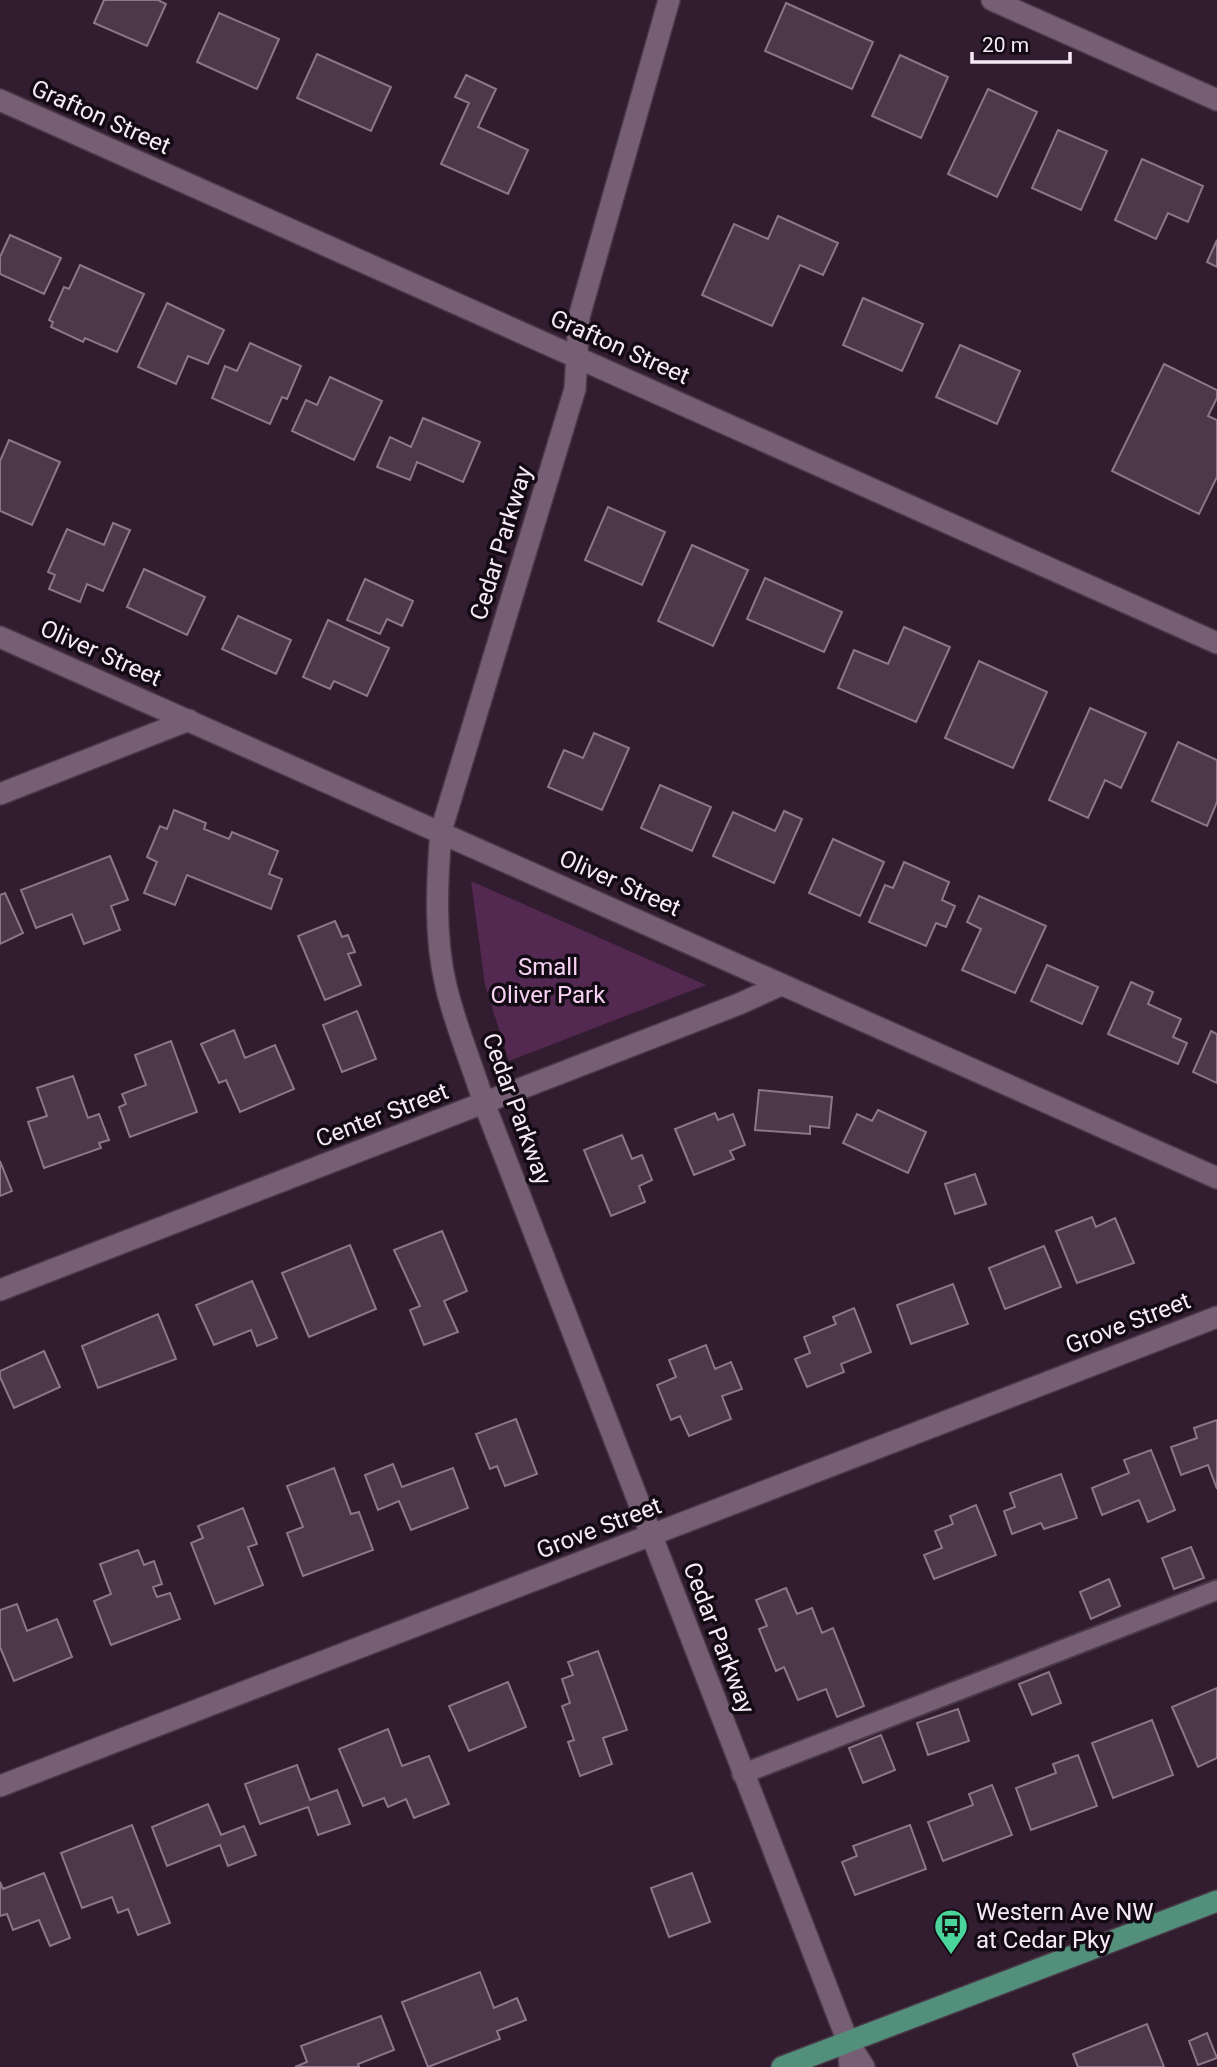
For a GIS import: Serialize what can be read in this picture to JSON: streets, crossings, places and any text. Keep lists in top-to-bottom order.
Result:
{
  "streets": {
    "street": [
      "Grafton Street",
      "Cedar Parkway",
      "Oliver Street",
      "Center Street",
      "Grove Street"
    ]
  },
  "crossings": [
    ["Grafton Street", "Cedar Parkway"],
    ["Cedar Parkway", "Oliver Street"],
    ["Cedar Parkway", "Center Street"],
    ["Cedar Parkway", "Grove Street"],
    ["Oliver Street", "Center Street"]
  ],
  "parks": ["Small Oliver Park"],
  "places": {
    "bus stop": ["Western Ave NW at Cedar Pky"]
  },
  "scale_bar": "20 m"
}
